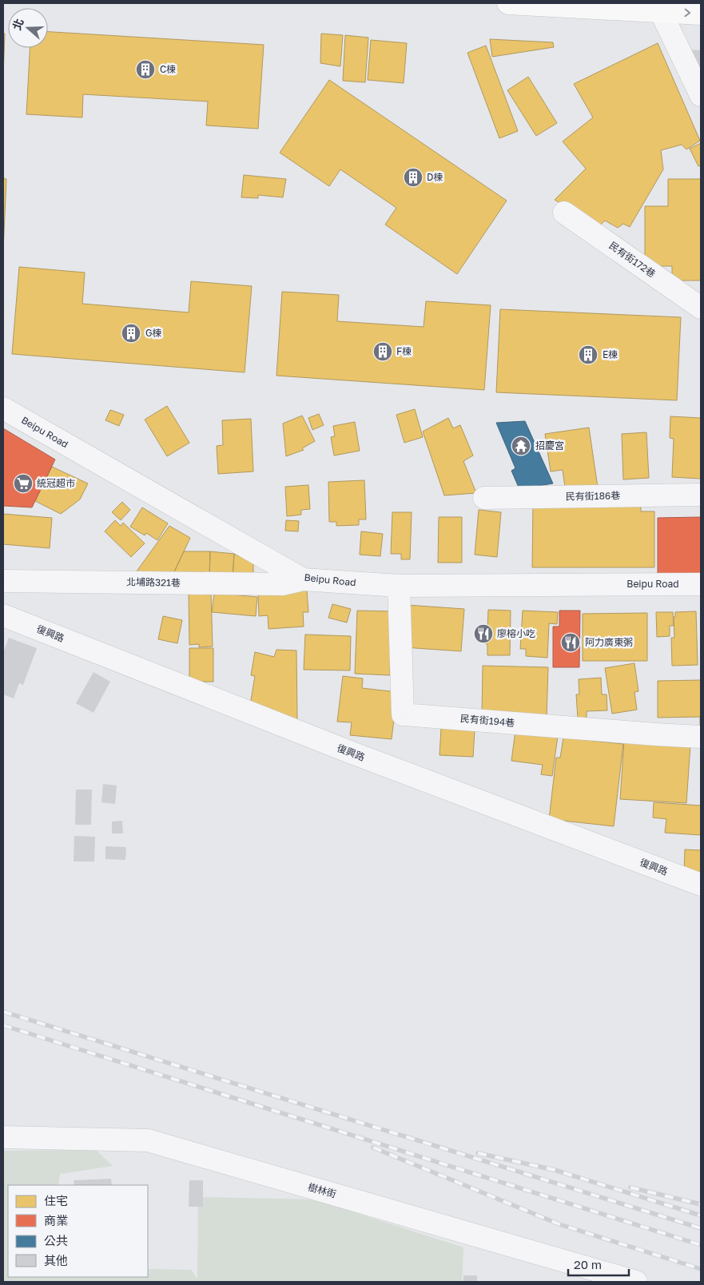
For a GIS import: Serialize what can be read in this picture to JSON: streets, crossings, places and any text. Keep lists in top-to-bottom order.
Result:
{
  "streets": {
    "street": [
      "民有街172巷",
      "Beipu Road",
      "民有街186巷",
      "北埔路321巷",
      "復興路",
      "民有街194巷",
      "樹林街"
    ]
  },
  "crossings": [
    ["Beipu Road", "北埔路321巷"],
    ["Beipu Road", "民有街194巷"]
  ],
  "places": {
    "building": [
      "C棟",
      "D棟",
      "G棟",
      "F棟",
      "E棟"
    ],
    "temple": ["招慶宮"],
    "supermarket": ["統冠超市"],
    "restaurant": ["廖榕小吃", "阿力廣東粥"]
  },
  "legend": [
    "住宅",
    "商業",
    "公共",
    "其他"
  ],
  "scale_bar": "20 m",
  "north": "left"
}
